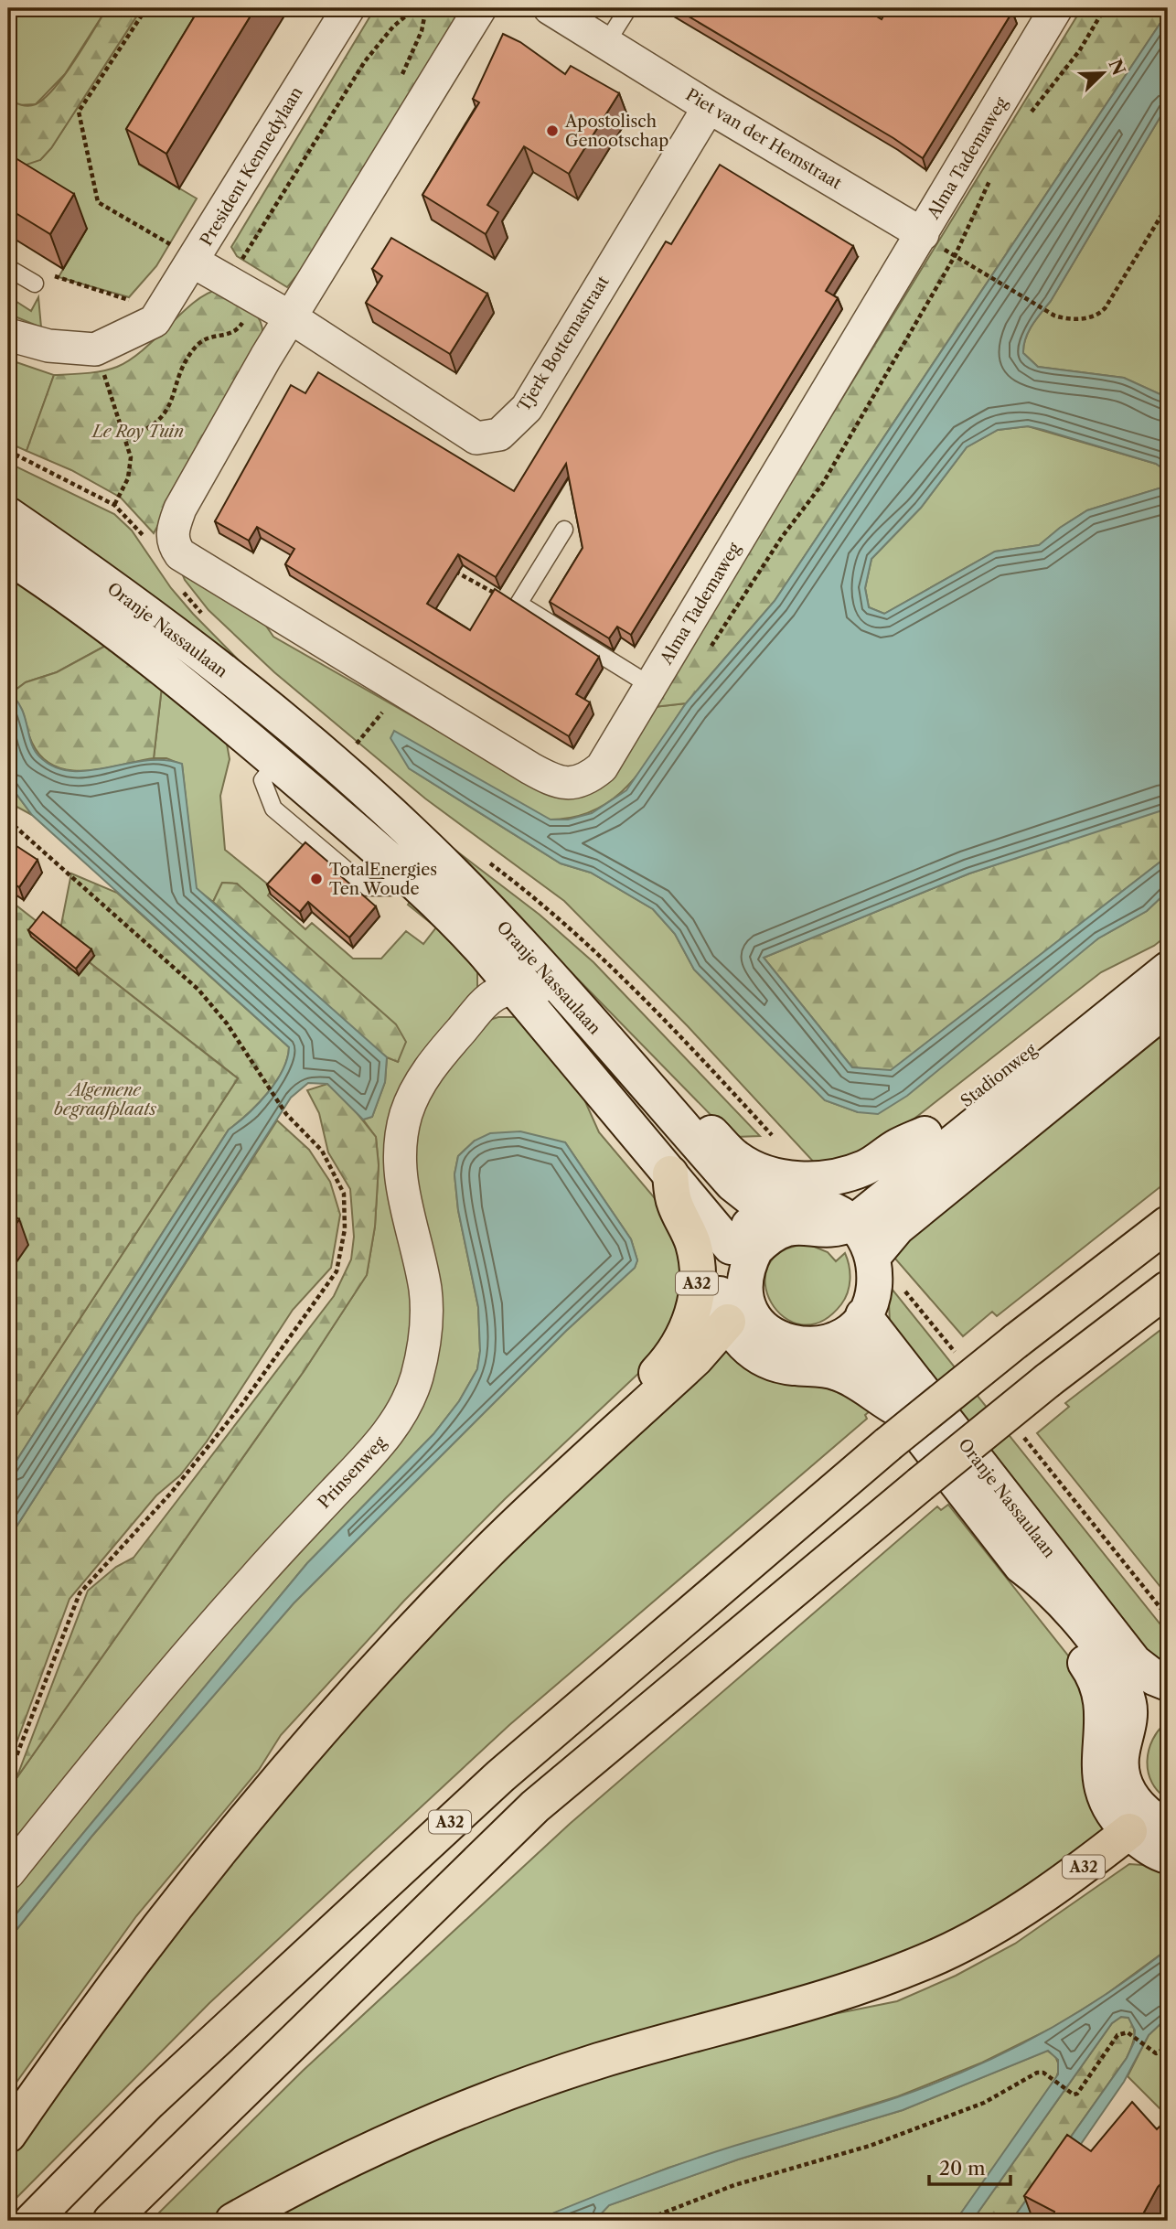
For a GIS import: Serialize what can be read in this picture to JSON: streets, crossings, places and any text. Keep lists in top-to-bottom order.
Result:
{
  "streets": {
    "highway": ["A32"],
    "main road": ["Oranje Nassaulaan", "Stadionweg"],
    "street": [
      "Piet van der Hemstraat",
      "Alma Tademaweg",
      "President Kennedylaan",
      "Tjerk Bottemastraat",
      "Prinsenweg"
    ]
  },
  "crossings": [
    ["Piet van der Hemstraat", "Alma Tademaweg"],
    ["Piet van der Hemstraat", "Tjerk Bottemastraat"],
    ["Alma Tademaweg", "President Kennedylaan"],
    ["Alma Tademaweg", "Tjerk Bottemastraat"],
    ["President Kennedylaan", "Tjerk Bottemastraat"],
    ["Oranje Nassaulaan", "Stadionweg"],
    ["Oranje Nassaulaan", "A32"],
    ["Oranje Nassaulaan", "Prinsenweg"]
  ],
  "parks": ["Le Roy Tuin", "Algemene begraafplaats"],
  "places": ["Apostolisch Genootschap", "TotalEnergies Ten Woude"],
  "scale_bar": "20 m",
  "north": "top right"
}
